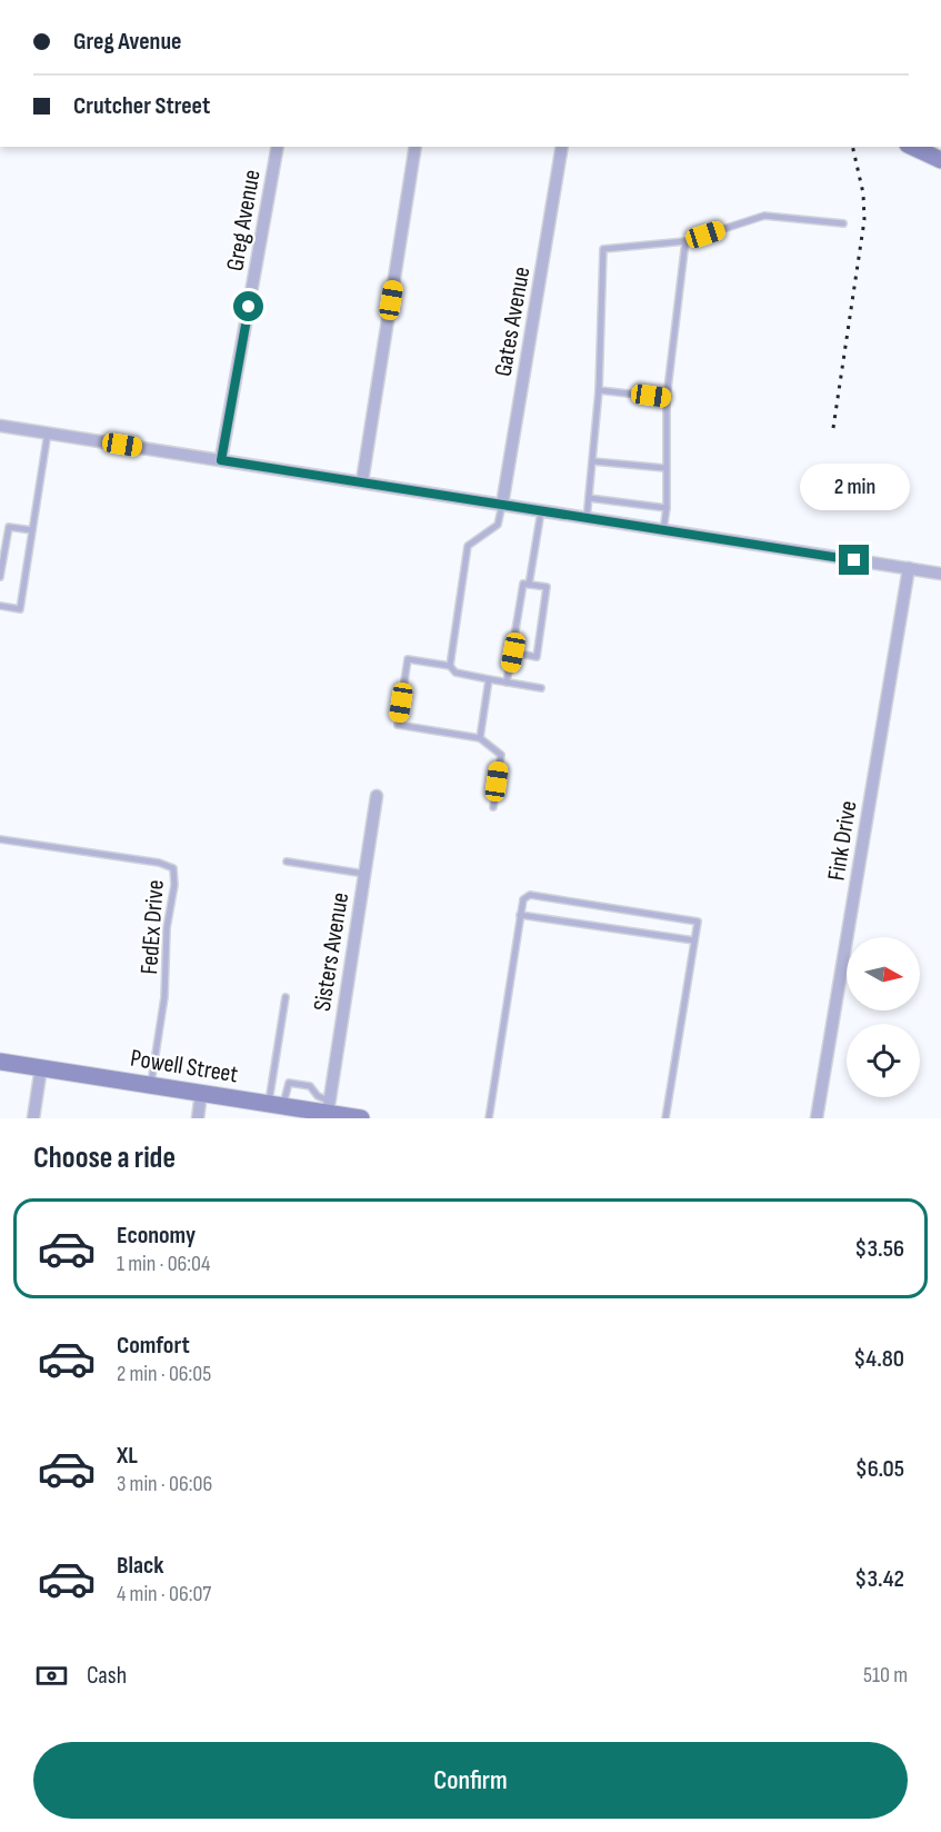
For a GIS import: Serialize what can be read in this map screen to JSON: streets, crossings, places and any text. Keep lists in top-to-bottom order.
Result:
{
  "streets": {
    "street": [
      "Greg Avenue",
      "Gates Avenue",
      "Fink Drive",
      "Sisters Avenue",
      "Powell Street"
    ],
    "lane": ["FedEx Drive"]
  },
  "crossings": [
    ["FedEx Drive", "Powell Street"],
    ["Sisters Avenue", "Powell Street"]
  ],
  "north": "right",
  "page": {
    "banner": ["Greg Avenue", "Crutcher Street"],
    "bubble": "2 min",
    "heading": "Choose a ride",
    "list": [
      {
        "name": "Economy",
        "note": "1 min · 06:04",
        "value": "$3.56"
      },
      {
        "name": "Comfort",
        "note": "2 min · 06:05",
        "value": "$4.80"
      },
      {
        "name": "XL",
        "note": "3 min · 06:06",
        "value": "$6.05"
      },
      {
        "name": "Black",
        "note": "4 min · 06:07",
        "value": "$3.42"
      }
    ],
    "pay": ["Cash", "510 m"],
    "buttons": "Confirm"
  }
}
